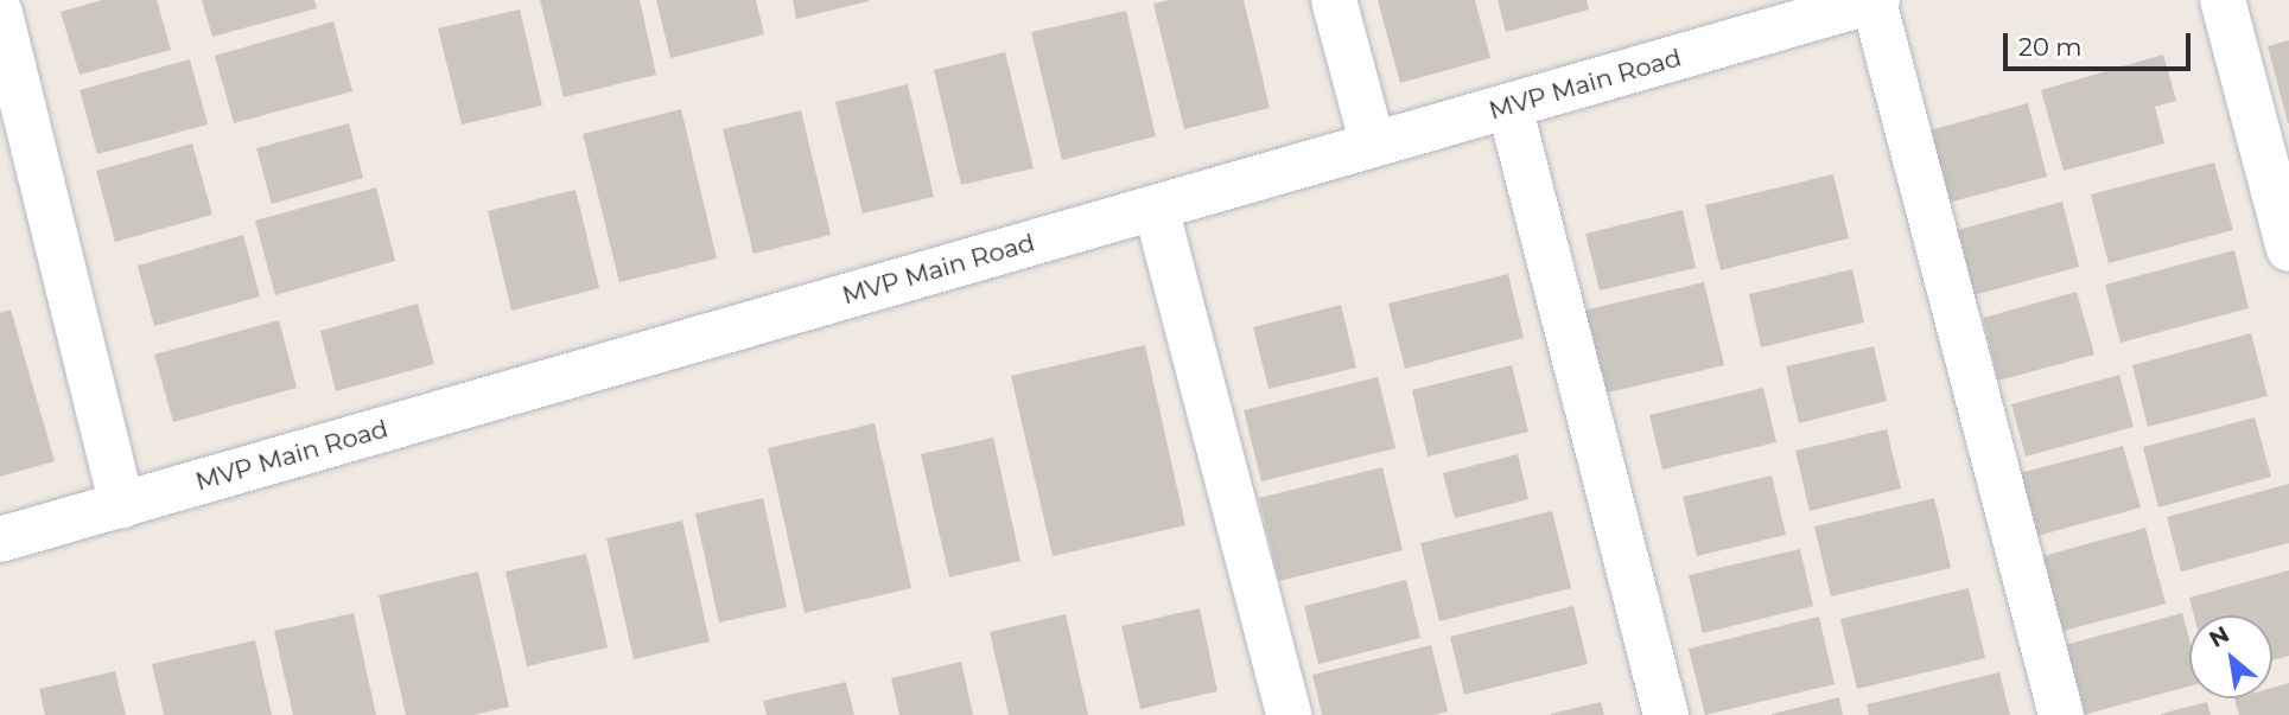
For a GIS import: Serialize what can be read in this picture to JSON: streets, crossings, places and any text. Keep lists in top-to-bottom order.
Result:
{
  "streets": {
    "street": ["MVP Main Road"]
  },
  "scale_bar": "20 m",
  "north": "top left"
}
